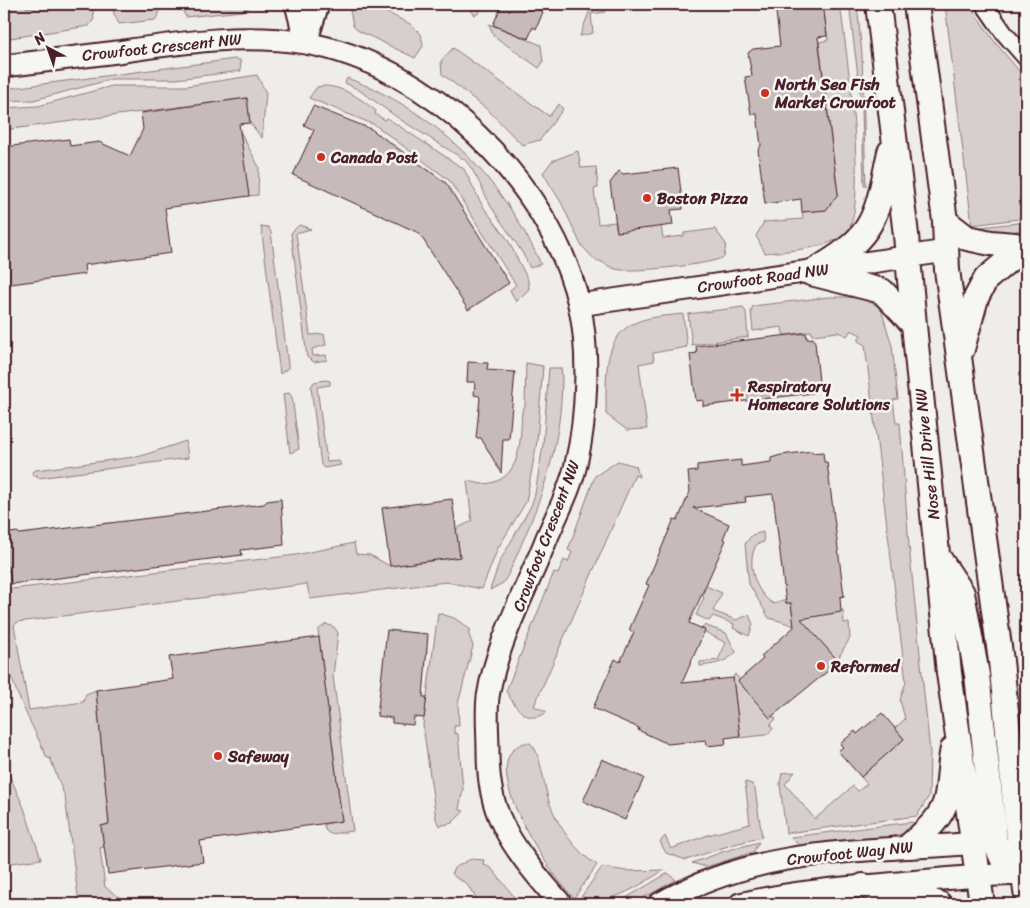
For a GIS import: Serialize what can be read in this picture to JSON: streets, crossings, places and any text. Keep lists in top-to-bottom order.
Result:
{
  "streets": {
    "main road": ["Nose Hill Drive NW"],
    "street": ["Crowfoot Crescent NW", "Crowfoot Road NW", "Crowfoot Way NW"]
  },
  "crossings": [
    ["Crowfoot Crescent NW", "Crowfoot Road NW"],
    ["Crowfoot Road NW", "Nose Hill Drive NW"],
    ["Nose Hill Drive NW", "Crowfoot Way NW"]
  ],
  "places": {
    "other": [
      "North Sea Fish Market Crowfoot",
      "Canada Post",
      "Boston Pizza",
      "Reformed",
      "Safeway"
    ],
    "health": ["Respiratory Homecare Solutions"]
  },
  "north": "top left"
}
